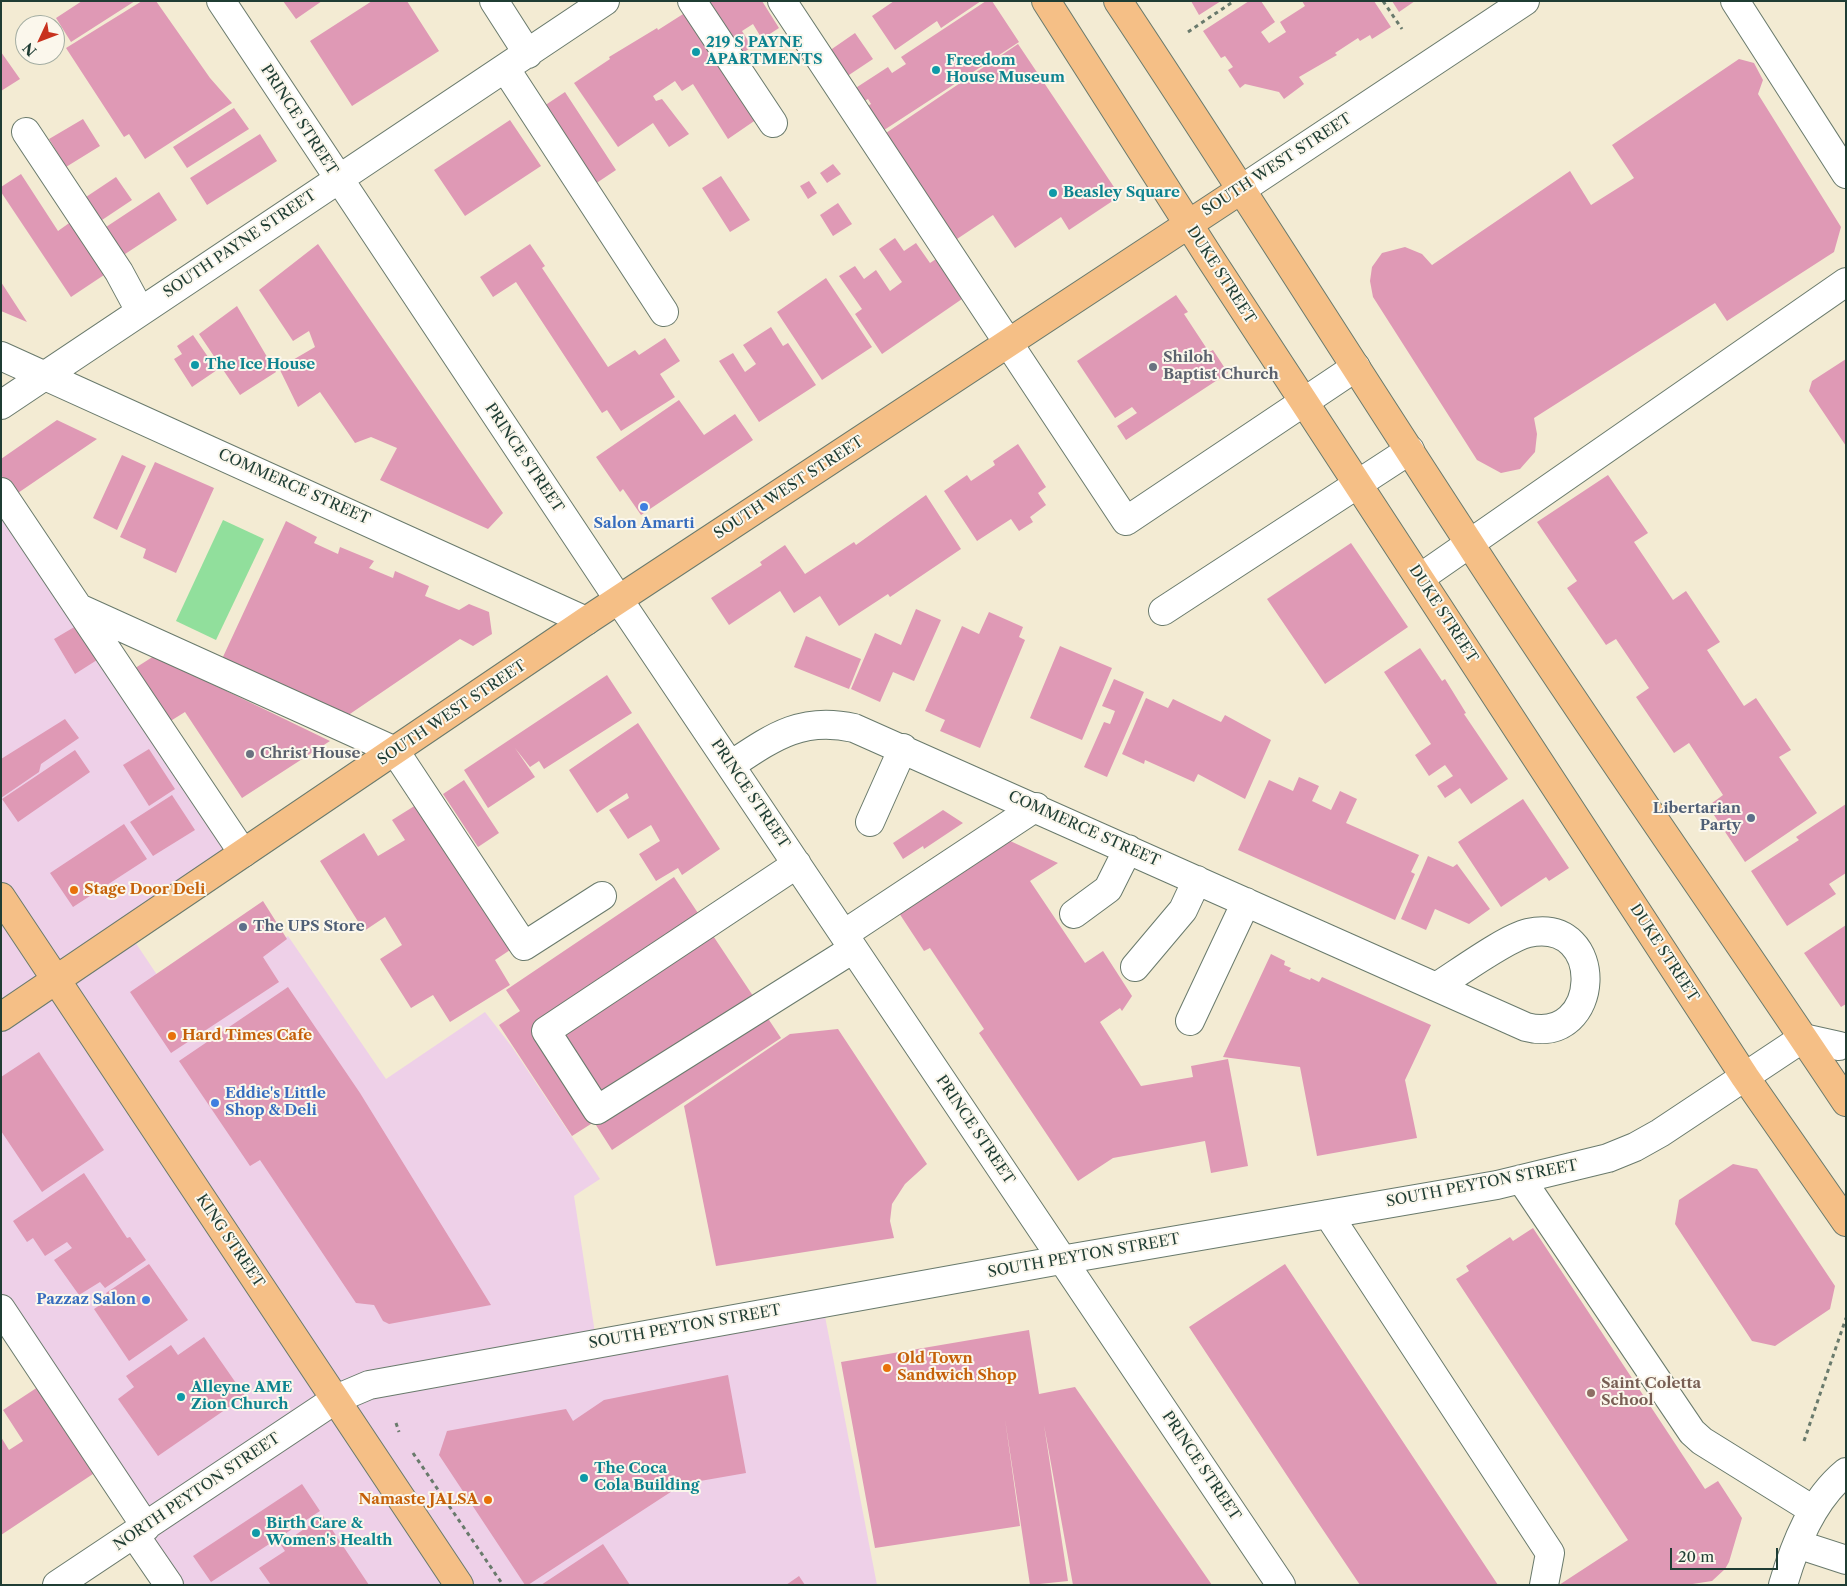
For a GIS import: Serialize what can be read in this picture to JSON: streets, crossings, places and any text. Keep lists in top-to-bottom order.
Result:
{
  "streets": {
    "main road": ["SOUTH WEST STREET", "DUKE STREET", "KING STREET"],
    "street": [
      "PRINCE STREET",
      "SOUTH PAYNE STREET",
      "COMMERCE STREET",
      "SOUTH PEYTON STREET",
      "NORTH PEYTON STREET"
    ]
  },
  "crossings": [
    ["PRINCE STREET", "SOUTH WEST STREET"],
    ["PRINCE STREET", "SOUTH PAYNE STREET"],
    ["PRINCE STREET", "COMMERCE STREET"],
    ["PRINCE STREET", "SOUTH PEYTON STREET"],
    ["SOUTH WEST STREET", "DUKE STREET"],
    ["SOUTH WEST STREET", "COMMERCE STREET"],
    ["SOUTH WEST STREET", "KING STREET"],
    ["SOUTH PAYNE STREET", "COMMERCE STREET"],
    ["DUKE STREET", "SOUTH PEYTON STREET"],
    ["SOUTH PEYTON STREET", "KING STREET"],
    ["SOUTH PEYTON STREET", "NORTH PEYTON STREET"],
    ["KING STREET", "NORTH PEYTON STREET"]
  ],
  "places": [
    "219 S PAYNE APARTMENTS",
    "Freedom House Museum",
    "Beasley Square",
    "The Ice House",
    "Shiloh Baptist Church",
    "Salon Amarti",
    "Christ House",
    "Libertarian Party",
    "Stage Door Deli",
    "The UPS Store",
    "Hard Times Cafe",
    "Eddie's Little Shop & Deli",
    "Pazzaz Salon",
    "Old Town Sandwich Shop",
    "Saint Coletta School",
    "Alleyne AME Zion Church",
    "The Coca Cola Building",
    "Namaste JALSA",
    "Birth Care & Women's Health"
  ],
  "scale_bar": "20 m",
  "north": "bottom left"
}
